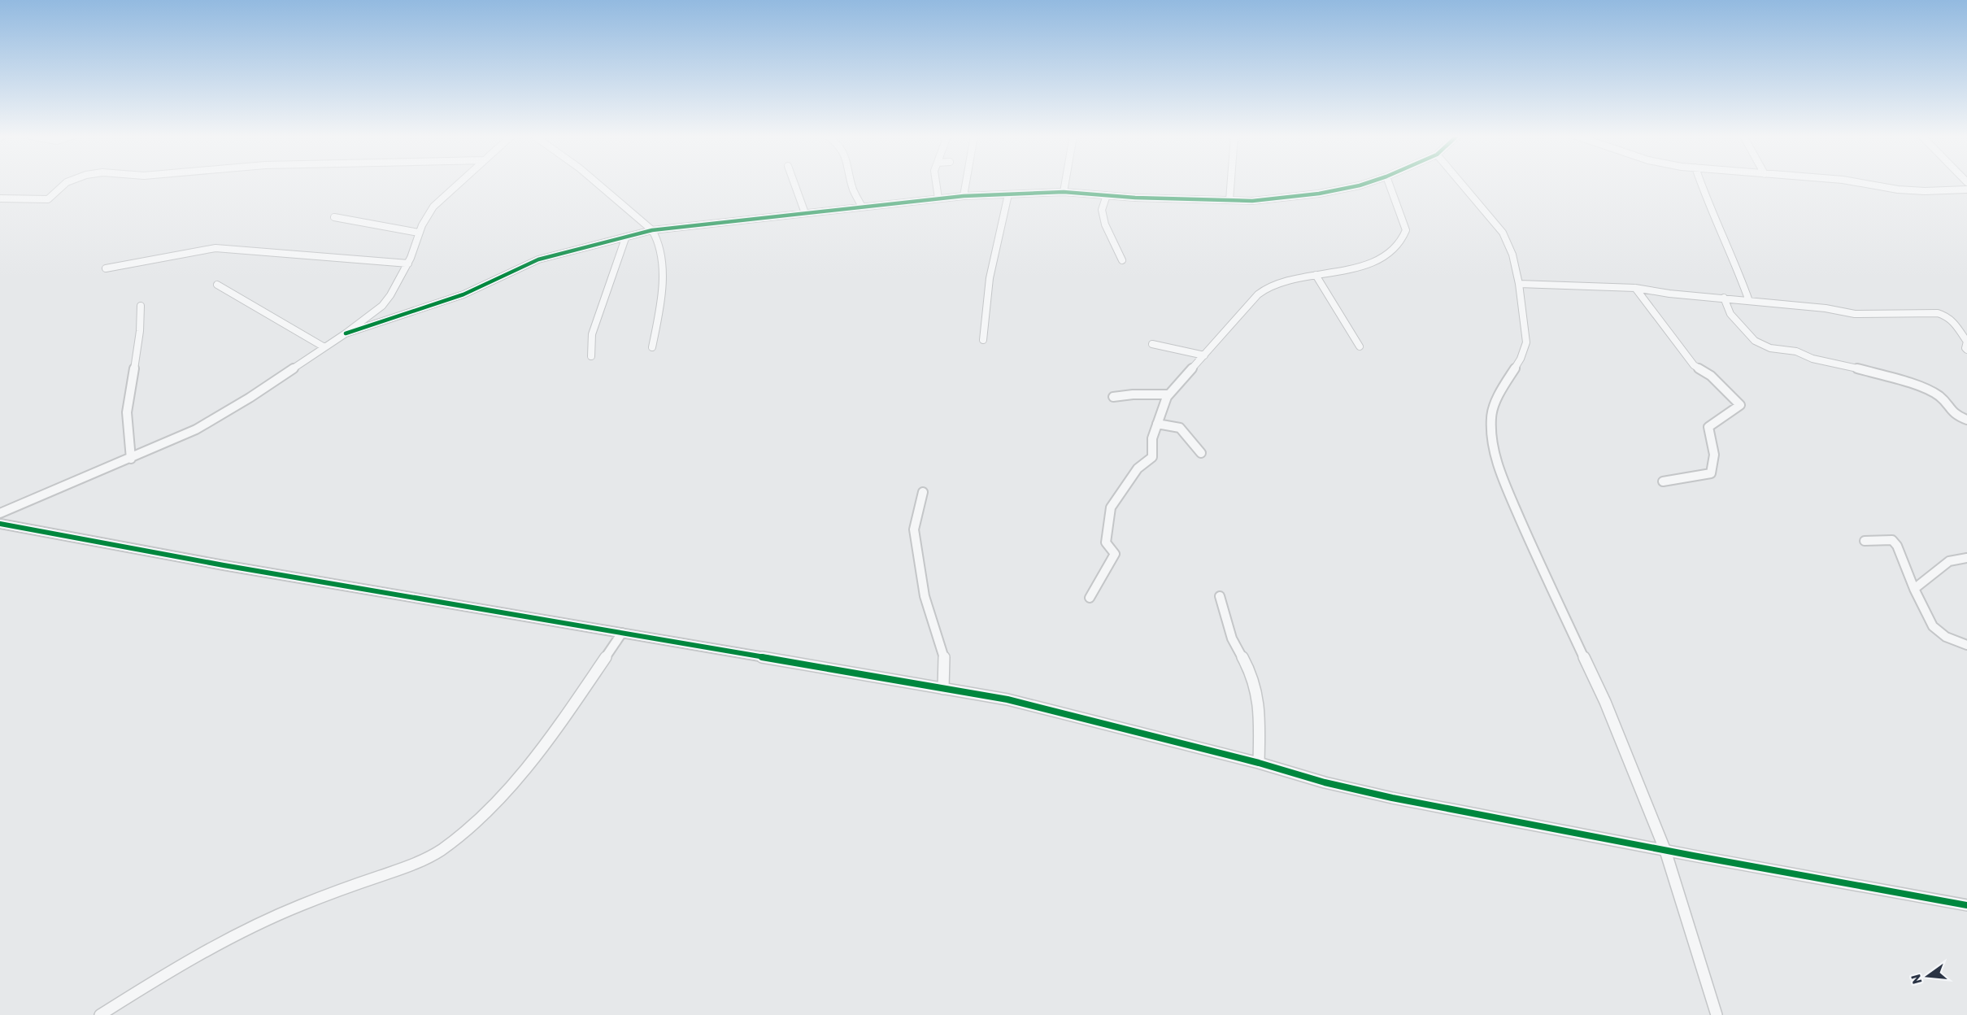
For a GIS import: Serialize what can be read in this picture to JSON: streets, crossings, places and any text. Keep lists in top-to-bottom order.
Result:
{
  "north": "left"
}
